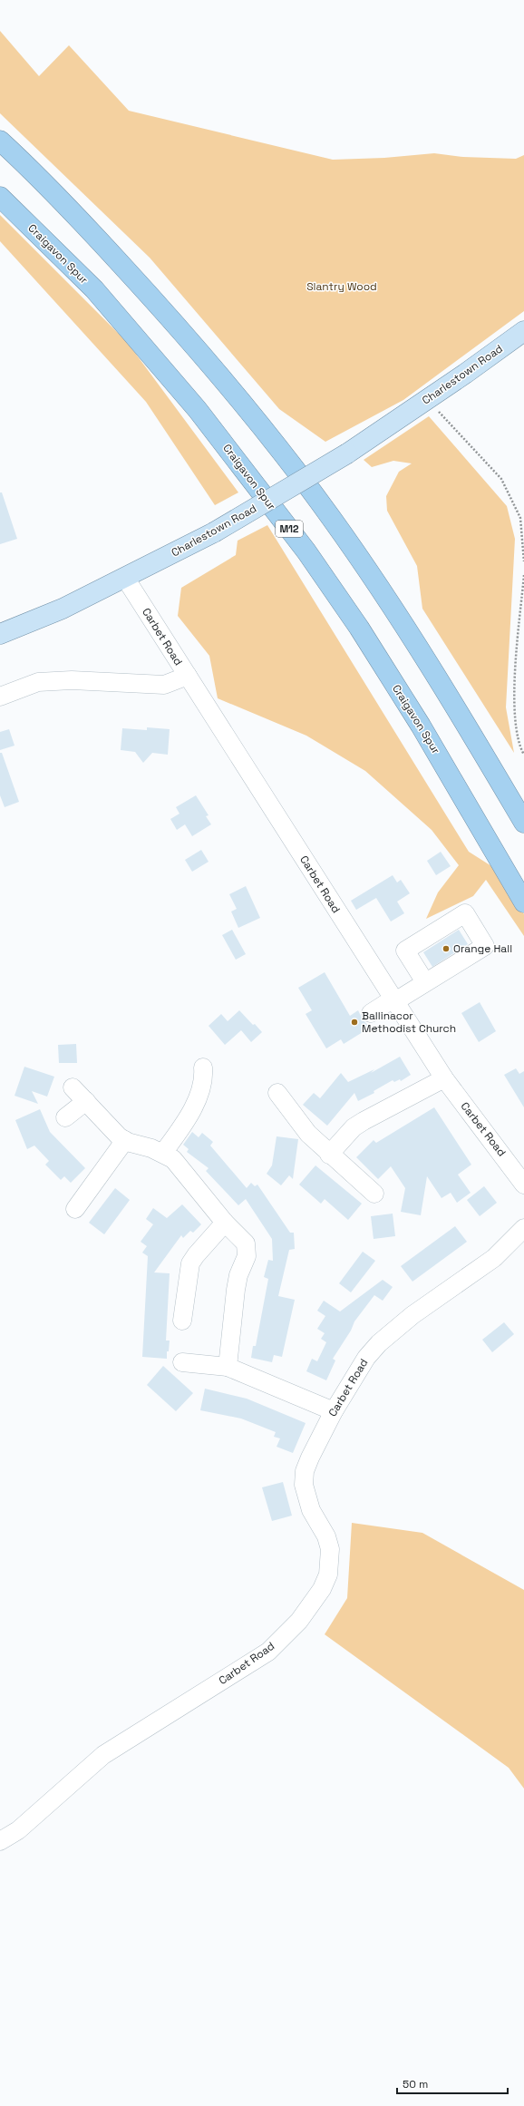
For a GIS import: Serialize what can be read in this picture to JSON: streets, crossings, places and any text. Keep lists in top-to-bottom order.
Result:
{
  "streets": {
    "highway": ["Craigavon Spur", "M12"],
    "main road": ["Charlestown Road"],
    "street": ["Carbet Road"]
  },
  "crossings": [
    ["Charlestown Road", "Carbet Road"]
  ],
  "parks": ["Slantry Wood"],
  "places": ["Orange Hall", "Ballinacor Methodist Church"],
  "scale_bar": "50 m"
}
